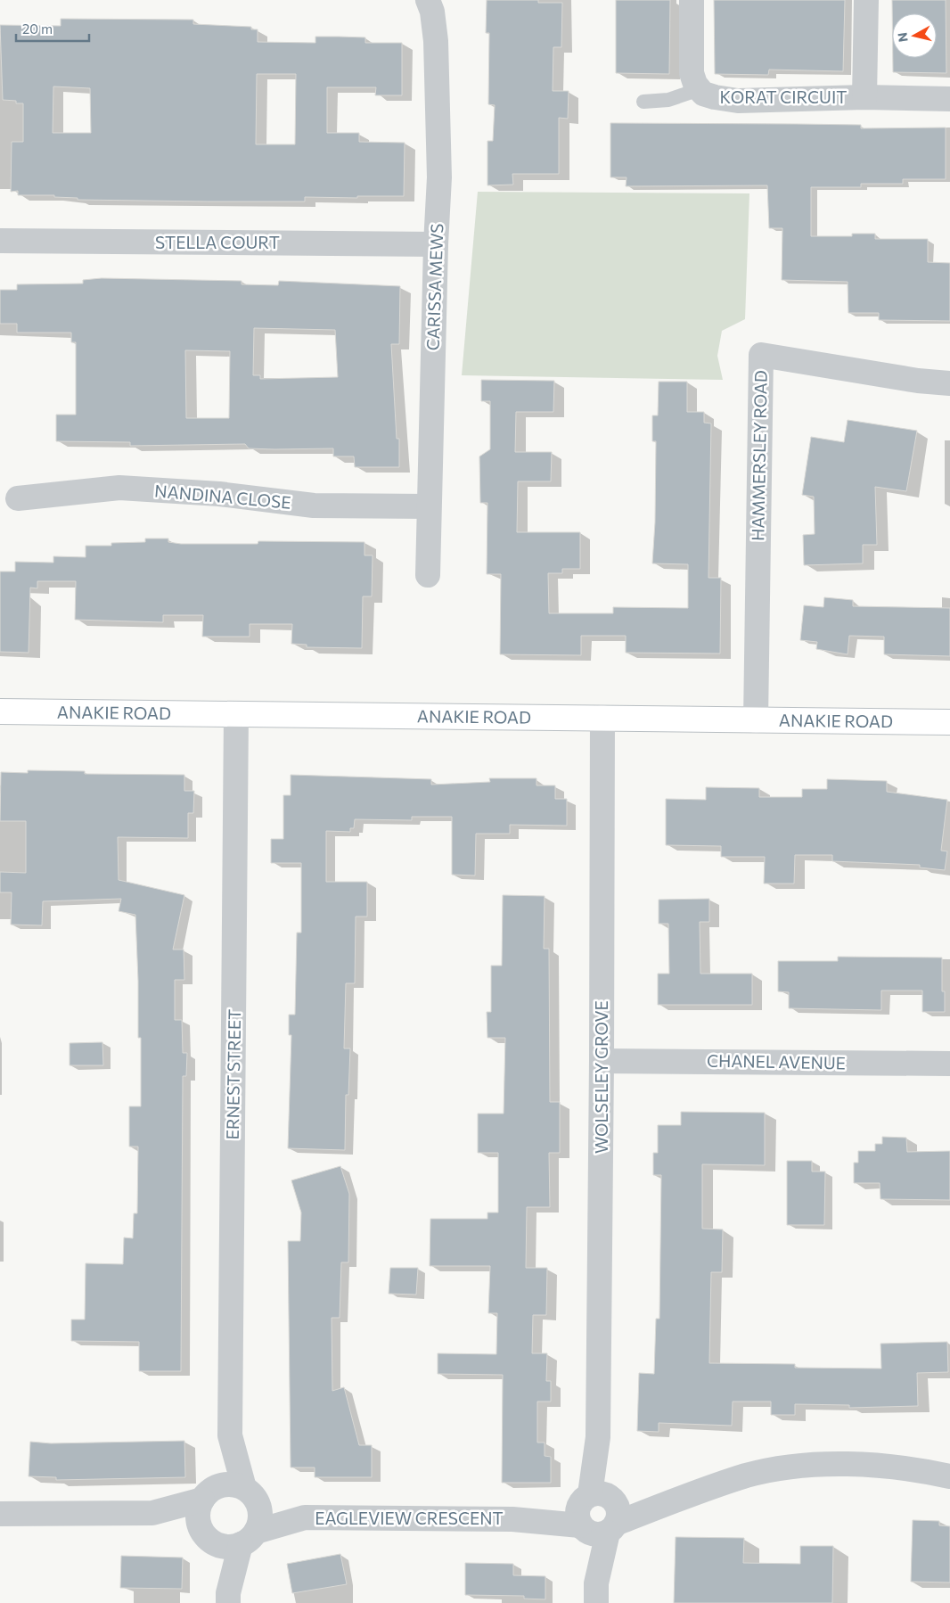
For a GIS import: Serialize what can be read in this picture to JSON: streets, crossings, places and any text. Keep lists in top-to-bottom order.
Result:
{
  "streets": {
    "main road": ["ANAKIE ROAD"],
    "street": [
      "KORAT CIRCUIT",
      "STELLA COURT",
      "CARISSA MEWS",
      "HAMMERSLEY ROAD",
      "NANDINA CLOSE",
      "CHANEL AVENUE",
      "ERNEST STREET",
      "WOLSELEY GROVE",
      "EAGLEVIEW CRESCENT"
    ]
  },
  "crossings": [
    ["STELLA COURT", "CARISSA MEWS"],
    ["CARISSA MEWS", "NANDINA CLOSE"],
    ["HAMMERSLEY ROAD", "ANAKIE ROAD"],
    ["ANAKIE ROAD", "ERNEST STREET"],
    ["ANAKIE ROAD", "WOLSELEY GROVE"],
    ["CHANEL AVENUE", "WOLSELEY GROVE"],
    ["ERNEST STREET", "EAGLEVIEW CRESCENT"],
    ["WOLSELEY GROVE", "EAGLEVIEW CRESCENT"]
  ],
  "scale_bar": "20 m",
  "north": "left"
}
